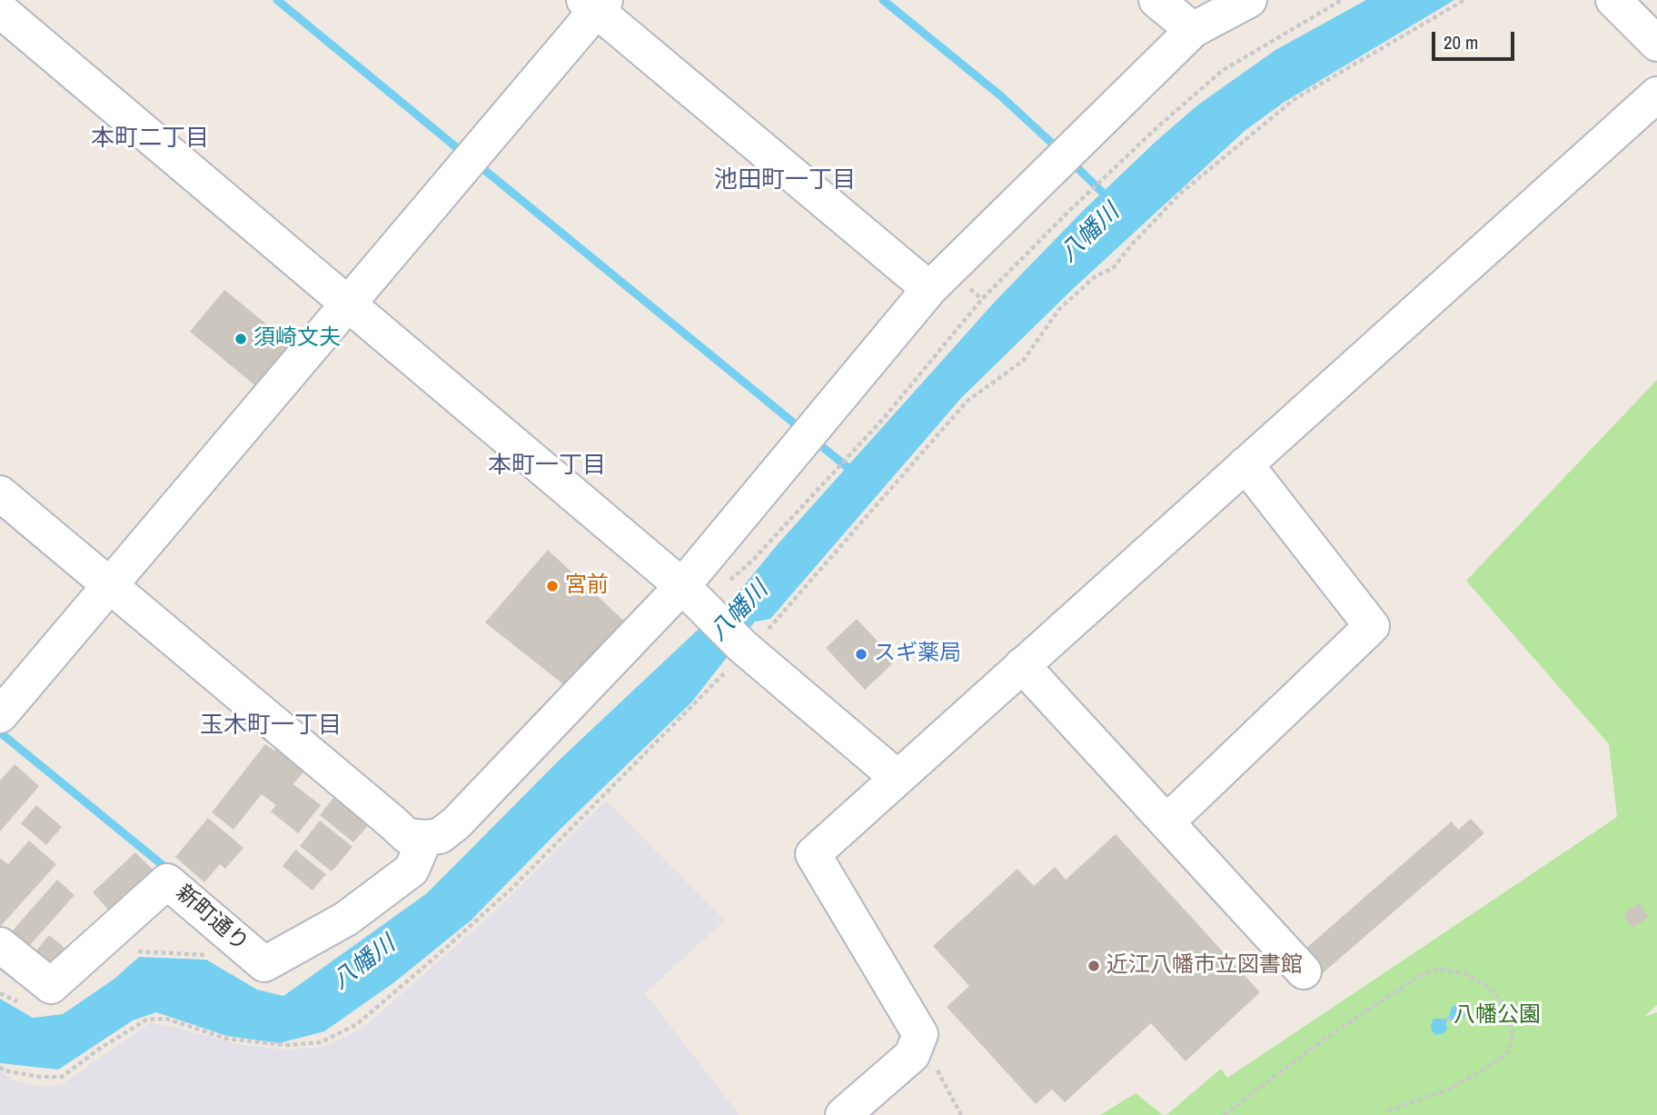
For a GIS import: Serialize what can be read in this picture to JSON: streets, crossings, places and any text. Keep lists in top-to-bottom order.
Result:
{
  "streets": {
    "street": ["新町通り"]
  },
  "districts": [
    "本町二丁目",
    "池田町一丁目",
    "本町一丁目",
    "玉木町一丁目"
  ],
  "water": ["八幡川"],
  "parks": ["八幡公園"],
  "places": [
    "須崎文夫",
    "宮前",
    "スギ薬局",
    "近江八幡市立図書館"
  ],
  "scale_bar": "20 m"
}
